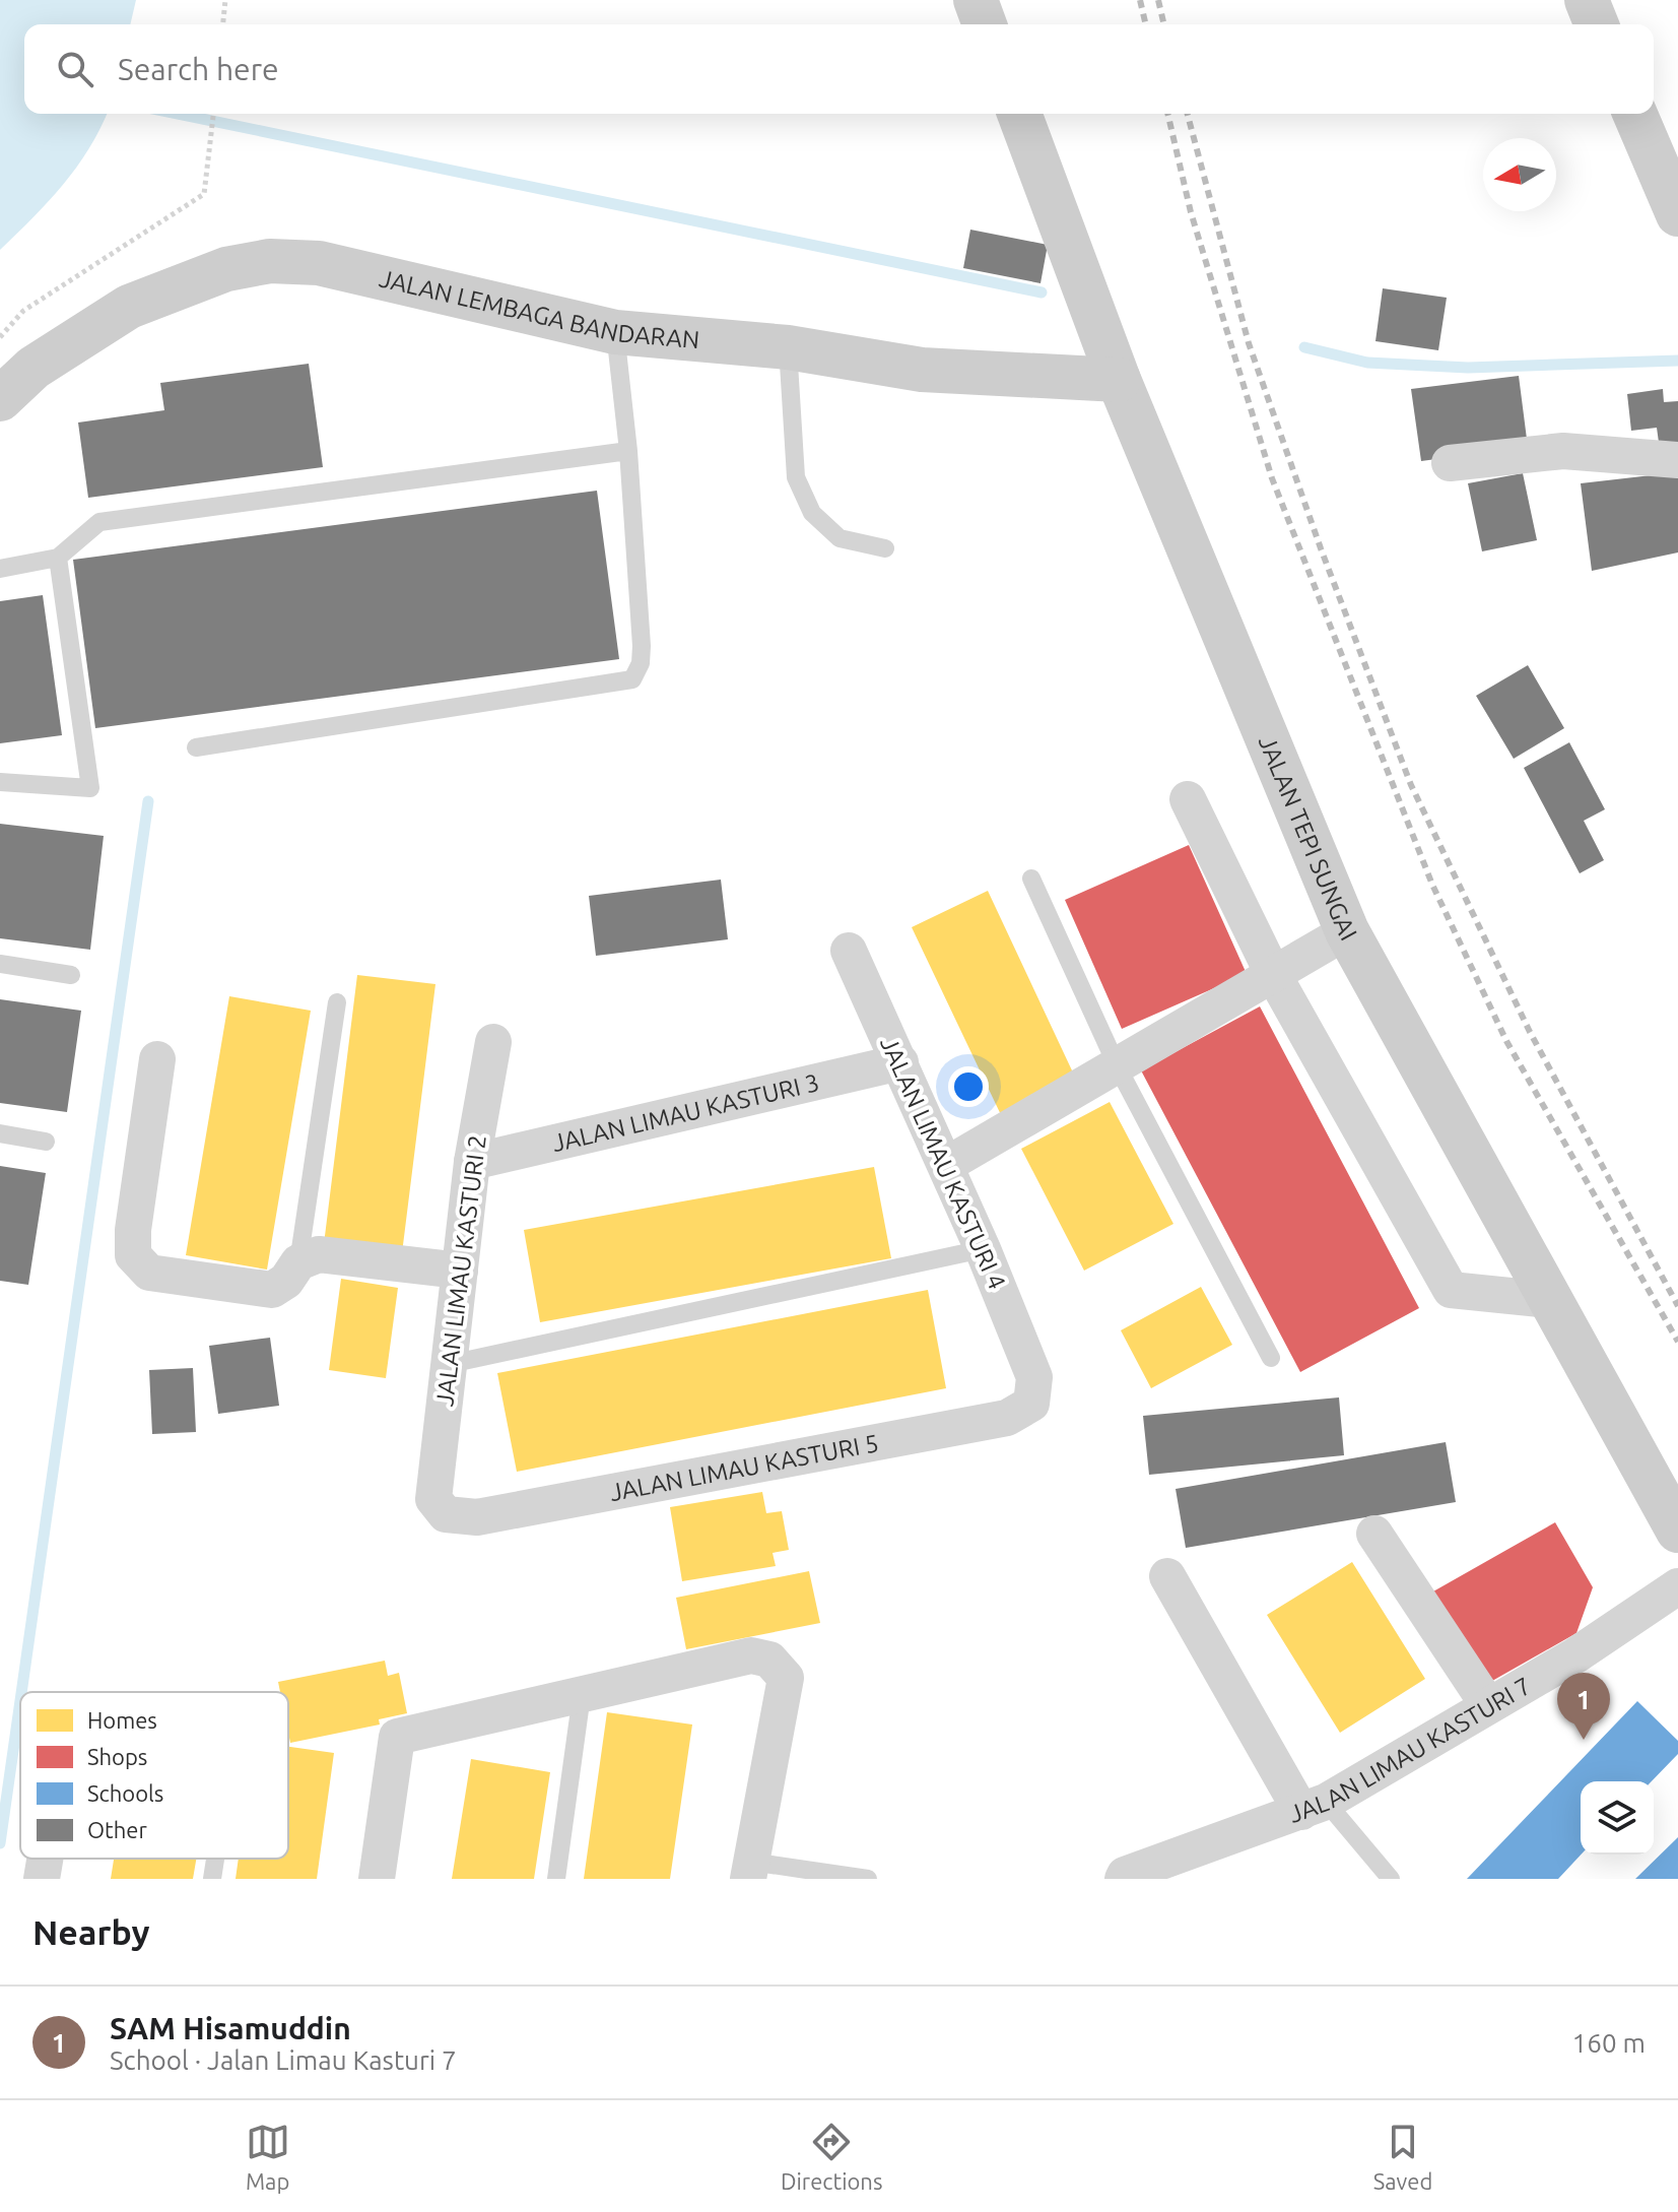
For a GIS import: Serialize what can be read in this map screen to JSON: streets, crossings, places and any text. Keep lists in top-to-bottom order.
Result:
{
  "streets": {
    "main road": ["JALAN LEMBAGA BANDARAN", "JALAN TEPI SUNGAI"],
    "street": [
      "JALAN LIMAU KASTURI 3",
      "JALAN LIMAU KASTURI 4",
      "JALAN LIMAU KASTURI 2",
      "JALAN LIMAU KASTURI 5",
      "JALAN LIMAU KASTURI 7"
    ]
  },
  "crossings": [
    ["JALAN LEMBAGA BANDARAN", "JALAN TEPI SUNGAI"],
    ["JALAN LIMAU KASTURI 3", "JALAN LIMAU KASTURI 4"],
    ["JALAN LIMAU KASTURI 3", "JALAN LIMAU KASTURI 2"],
    ["JALAN LIMAU KASTURI 4", "JALAN LIMAU KASTURI 5"],
    ["JALAN LIMAU KASTURI 2", "JALAN LIMAU KASTURI 5"]
  ],
  "legend": [
    "Homes",
    "Shops",
    "Schools",
    "Other"
  ],
  "north": "left",
  "page": {
    "search": "Search here",
    "pins": "1",
    "heading": "Nearby",
    "list": [
      {
        "mark": "1",
        "name": "SAM Hisamuddin",
        "note": "School · Jalan Limau Kasturi 7",
        "value": "160 m"
      }
    ],
    "nav": ["Map", "Directions", "Saved"]
  }
}
